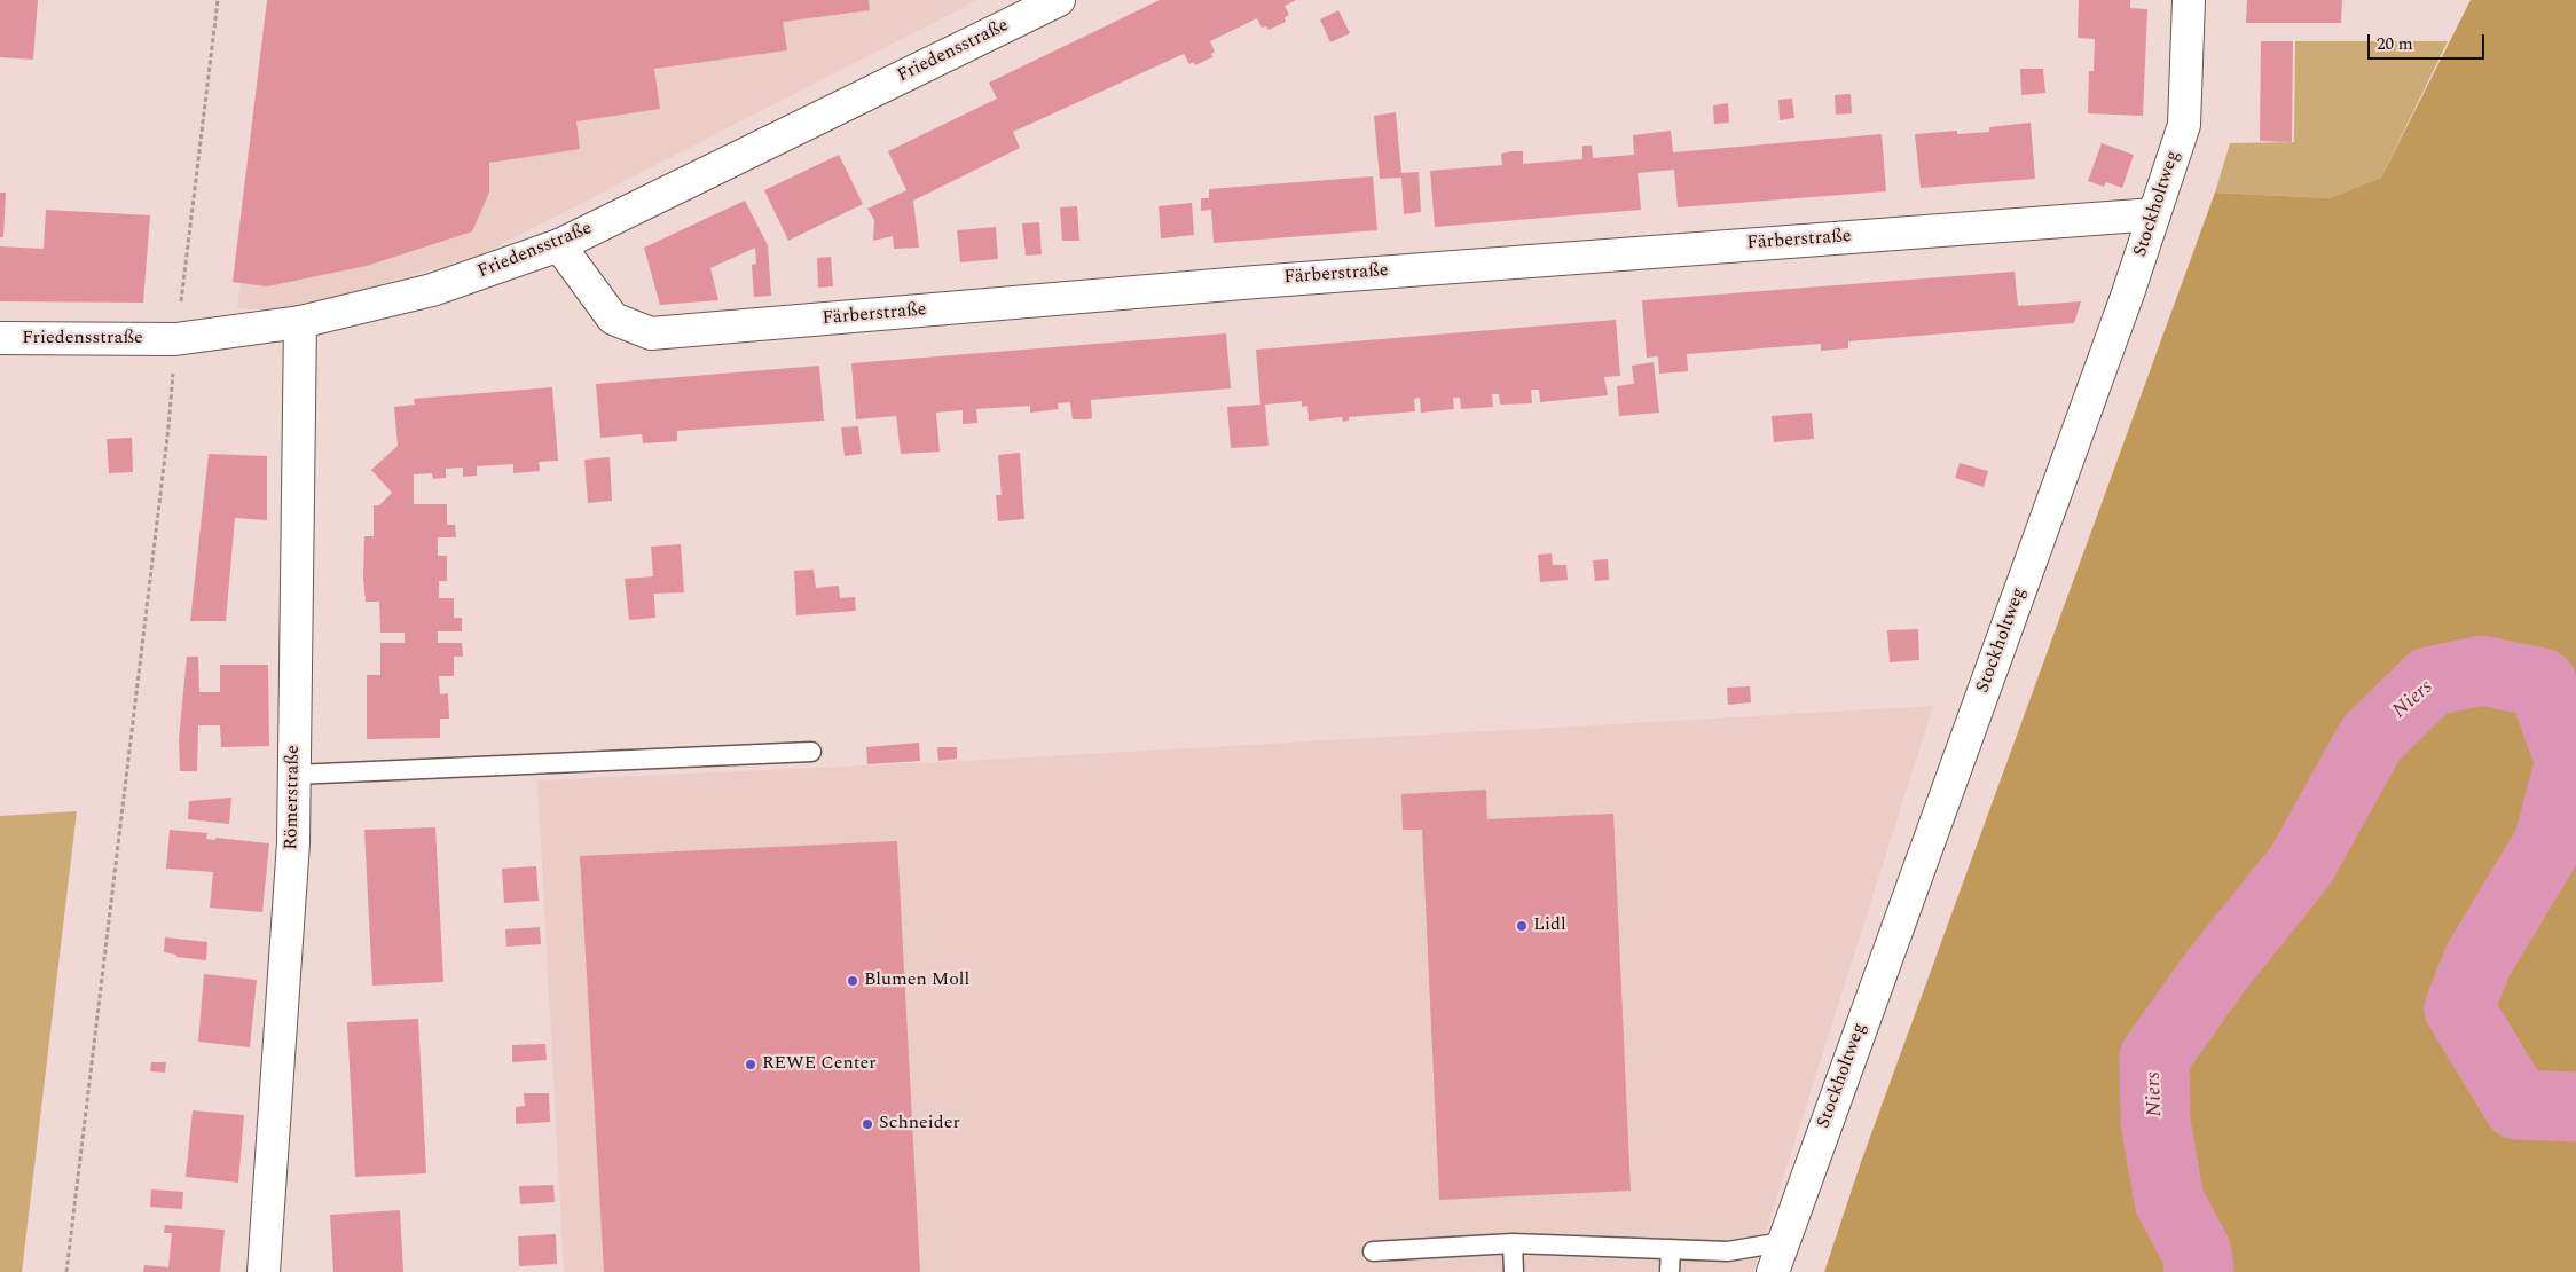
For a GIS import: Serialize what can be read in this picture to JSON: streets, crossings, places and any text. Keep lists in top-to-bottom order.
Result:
{
  "streets": {
    "street": [
      "Friedensstraße",
      "Stockholtweg",
      "Färberstraße",
      "Römerstraße"
    ]
  },
  "crossings": [
    ["Friedensstraße", "Färberstraße"],
    ["Friedensstraße", "Römerstraße"],
    ["Stockholtweg", "Färberstraße"]
  ],
  "water": ["Niers"],
  "places": [
    "Lidl",
    "Blumen Moll",
    "REWE Center",
    "Schneider"
  ],
  "scale_bar": "20 m"
}
